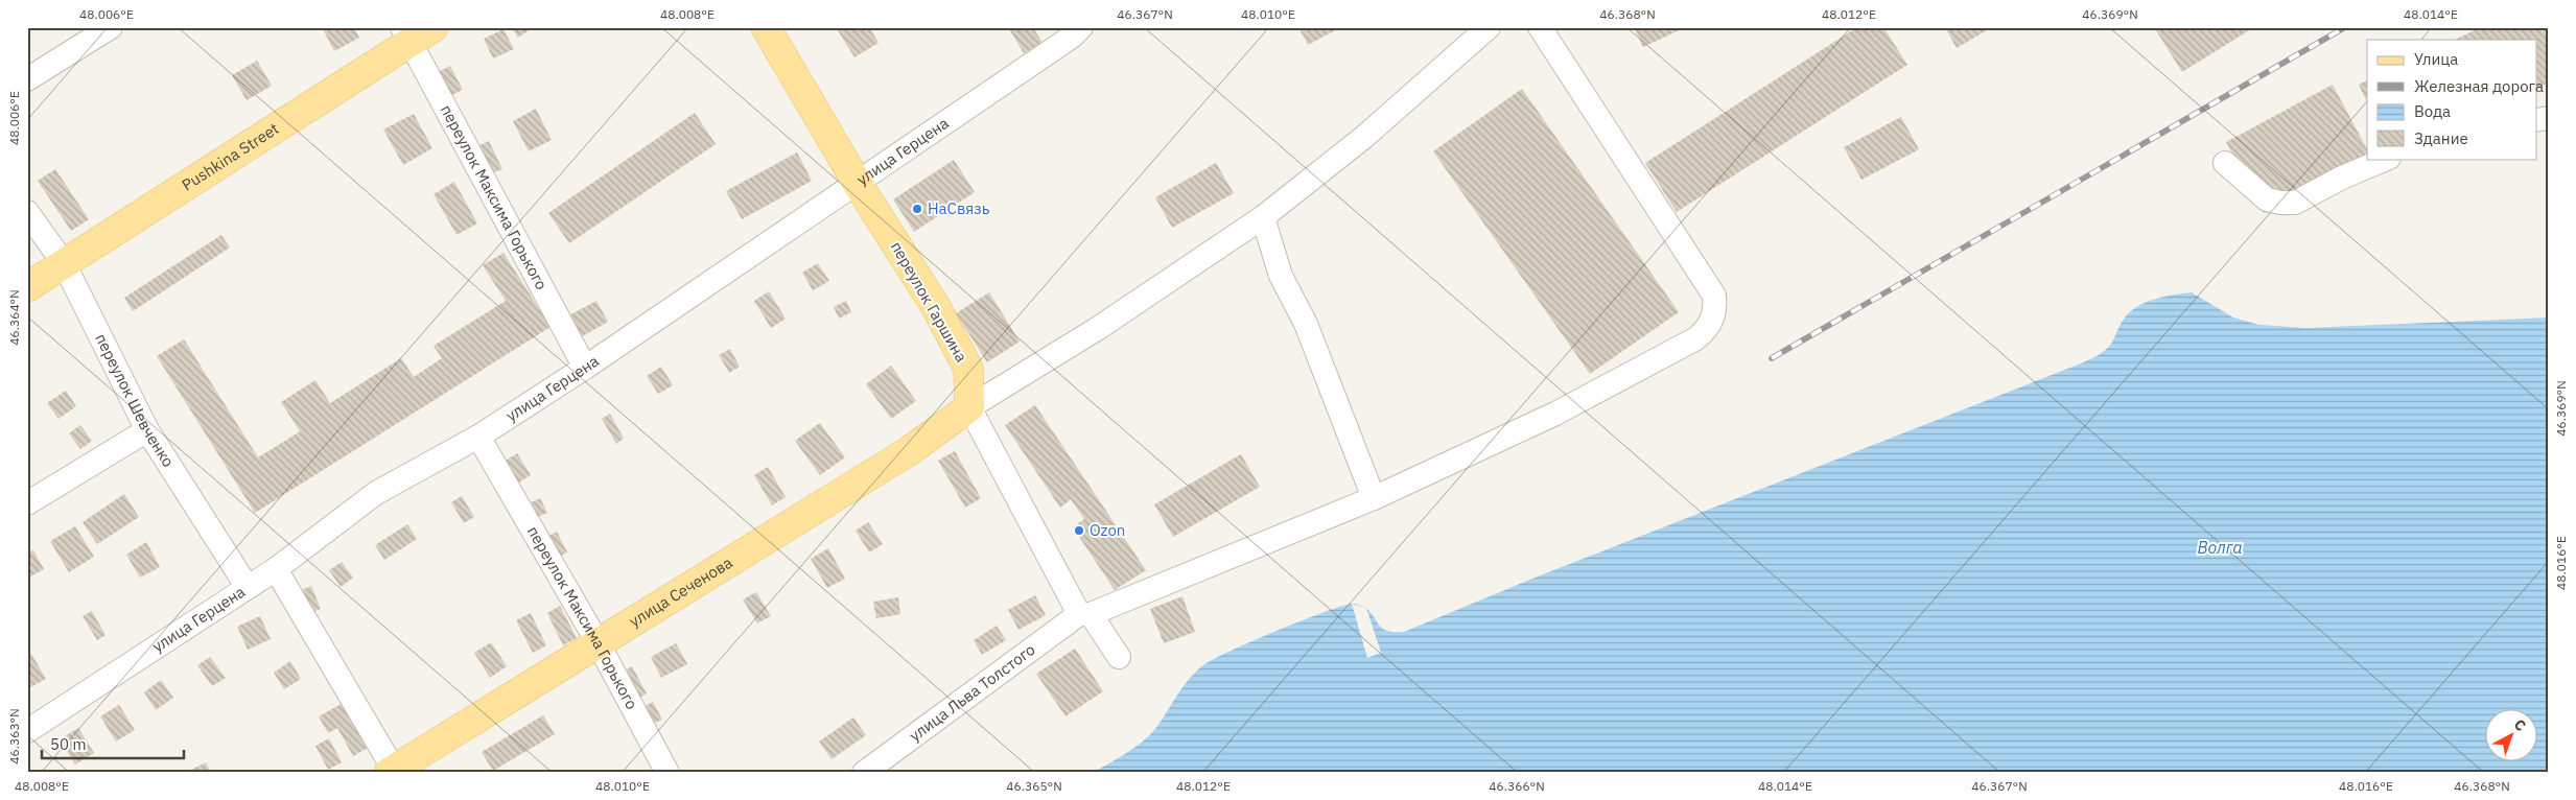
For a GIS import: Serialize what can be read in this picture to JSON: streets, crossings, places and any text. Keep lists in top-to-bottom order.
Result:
{
  "streets": {
    "main road": ["Pushkina Street", "переулок Гаршина", "улица Сеченова"],
    "street": [
      "улица Герцена",
      "переулок Максима Горького",
      "переулок Шевченко",
      "улица Льва Толстого"
    ]
  },
  "crossings": [
    ["улица Герцена", "переулок Максима Горького"],
    ["улица Герцена", "переулок Гаршина"],
    ["улица Герцена", "переулок Шевченко"],
    ["Pushkina Street", "переулок Максима Горького"],
    ["Pushkina Street", "переулок Шевченко"],
    ["переулок Максима Горького", "улица Сеченова"],
    ["переулок Гаршина", "улица Сеченова"],
    ["переулок Гаршина", "улица Льва Толстого"]
  ],
  "water": ["Волга"],
  "places": ["НаСвязь", "Ozon"],
  "legend": [
    "Улица",
    "Железная дорога",
    "Вода",
    "Здание"
  ],
  "scale_bar": "50 m",
  "north": "top right",
  "coordinates": [
    "48.006°E",
    "48.008°E",
    "46.367°N",
    "48.010°E",
    "46.368°N",
    "48.012°E",
    "46.369°N",
    "48.014°E",
    "46.364°N",
    "48.016°E",
    "46.363°N",
    "46.365°N",
    "46.366°N"
  ]
}
